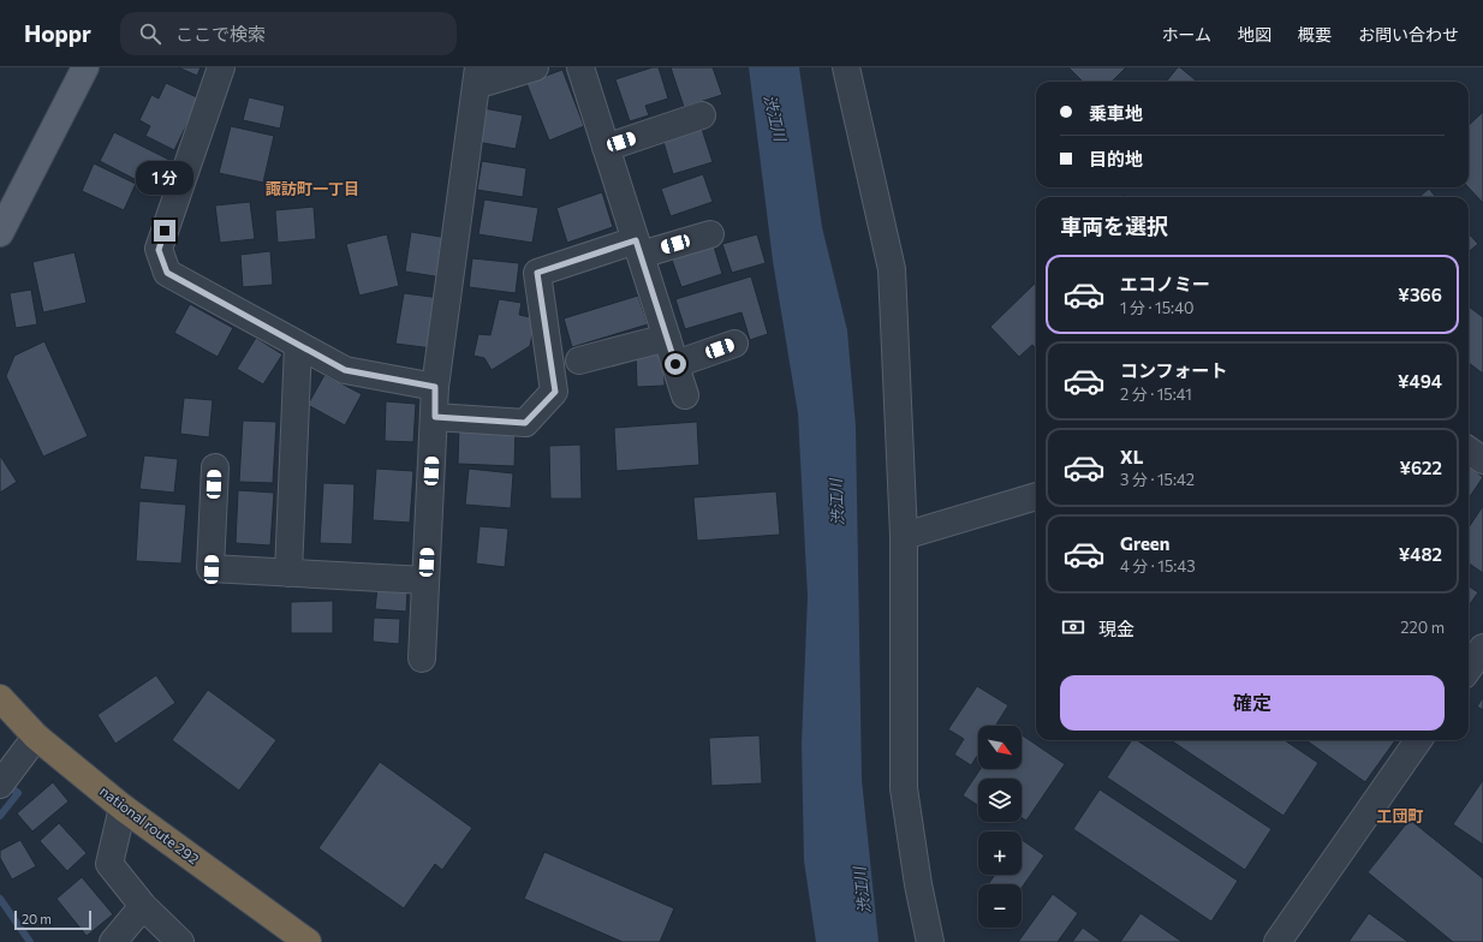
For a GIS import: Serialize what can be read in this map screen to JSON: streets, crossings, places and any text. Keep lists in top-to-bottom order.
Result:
{
  "streets": {
    "highway": ["national route 292"]
  },
  "districts": ["諏訪町一丁目", "工団町"],
  "water": ["渋江川"],
  "scale_bar": "20 m",
  "north": "bottom right",
  "page": {
    "header": "Hoppr",
    "search": "ここで検索",
    "nav": [
      "ホーム",
      "地図",
      "概要",
      "お問い合わせ"
    ],
    "banner": ["乗車地", "目的地"],
    "bubble": "1 分",
    "heading": "車両を選択",
    "list": [
      {
        "name": "エコノミー",
        "note": "1 分 · 15:40",
        "value": "¥366"
      },
      {
        "name": "コンフォート",
        "note": "2 分 · 15:41",
        "value": "¥494"
      },
      {
        "name": "XL",
        "note": "3 分 · 15:42",
        "value": "¥622"
      },
      {
        "name": "Green",
        "note": "4 分 · 15:43",
        "value": "¥482"
      }
    ],
    "pay": ["現金", "220 m"],
    "buttons": "確定",
    "map_buttons": ["+", "−"],
    "scale": "20 m"
  }
}
